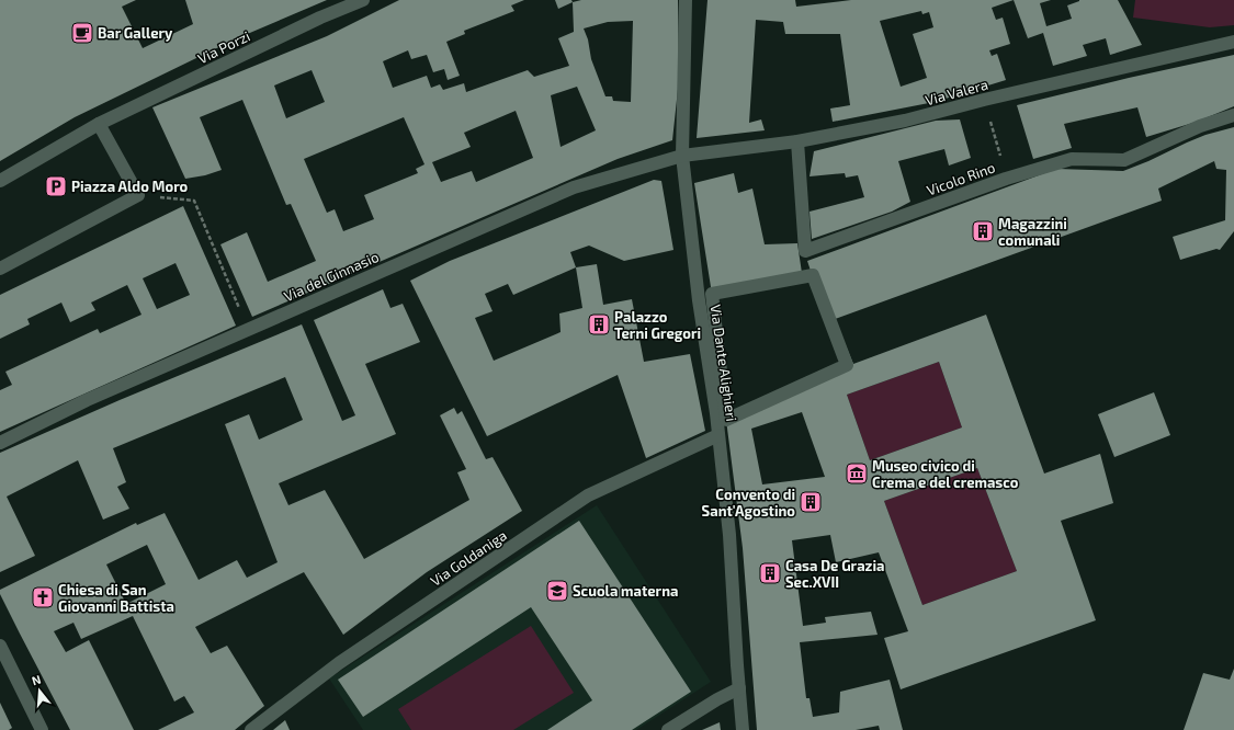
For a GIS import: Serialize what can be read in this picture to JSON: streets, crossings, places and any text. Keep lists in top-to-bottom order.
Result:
{
  "streets": {
    "street": [
      "Via Porzi",
      "Via Valera",
      "Vicolo Rino",
      "Via del Ginnasio",
      "Via Dante Alighieri",
      "Via Goldaniga"
    ]
  },
  "crossings": [
    ["Via Valera", "Vicolo Rino"],
    ["Via Valera", "Via del Ginnasio"],
    ["Via Valera", "Via Dante Alighieri"],
    ["Via del Ginnasio", "Via Dante Alighieri"],
    ["Via Dante Alighieri", "Via Goldaniga"]
  ],
  "places": {
    "cafe": ["Bar Gallery"],
    "parking": ["Piazza Aldo Moro"],
    "building": [
      "Magazzini comunali",
      "Palazzo Terni Gregori",
      "Convento di Sant'Agostino",
      "Casa De Grazia Sec.XVII"
    ],
    "museum": ["Museo civico di Crema e del cremasco"],
    "school or university": ["Scuola materna"],
    "church": ["Chiesa di San Giovanni Battista"]
  },
  "north": "top"
}
